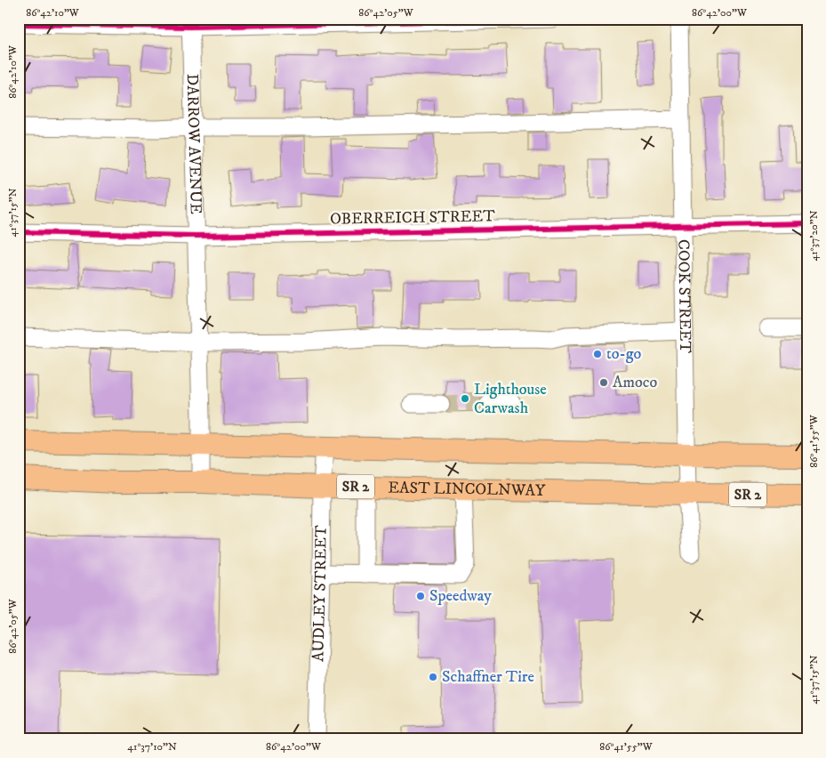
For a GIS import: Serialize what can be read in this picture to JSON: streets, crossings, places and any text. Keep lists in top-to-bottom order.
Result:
{
  "streets": {
    "main road": ["SR 2", "EAST LINCOLNWAY"],
    "street": [
      "DARROW AVENUE",
      "OBERREICH STREET",
      "COOK STREET",
      "AUDLEY STREET"
    ]
  },
  "crossings": [
    ["DARROW AVENUE", "OBERREICH STREET"],
    ["DARROW AVENUE", "EAST LINCOLNWAY"],
    ["OBERREICH STREET", "COOK STREET"],
    ["COOK STREET", "EAST LINCOLNWAY"],
    ["EAST LINCOLNWAY", "AUDLEY STREET"]
  ],
  "places": [
    "to-go",
    "Amoco",
    "Lighthouse Carwash",
    "Speedway",
    "Schaffner Tire"
  ],
  "coordinates": [
    "86°42'10\"W",
    "86°42'05\"W",
    "86°42'00\"W",
    "41°37'15\"N",
    "41°37'20\"N",
    "86°41'55\"W",
    "41°37'10\"N"
  ]
}
